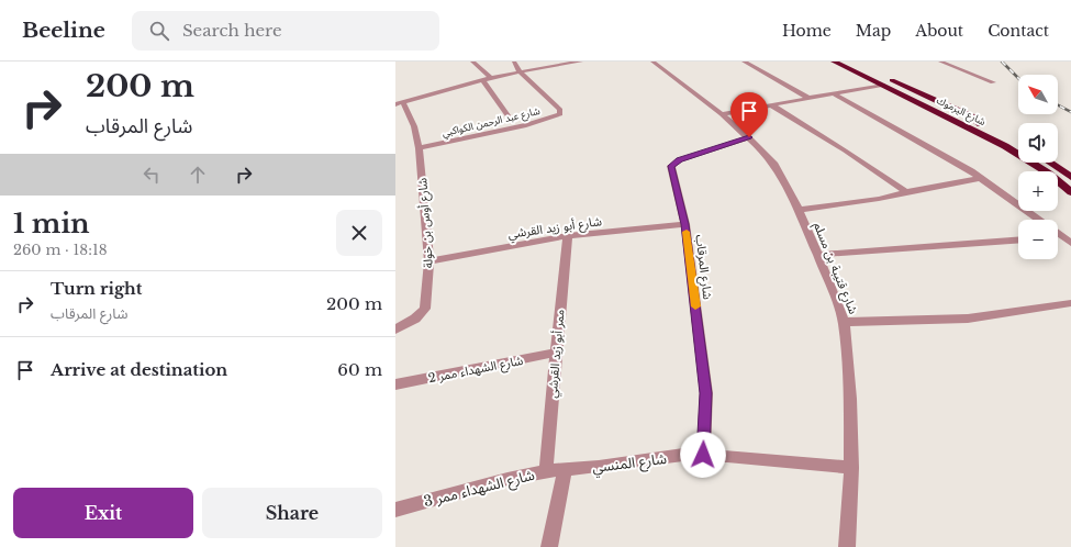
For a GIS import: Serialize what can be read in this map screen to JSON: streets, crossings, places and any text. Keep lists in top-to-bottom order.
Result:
{
  "streets": {
    "highway": ["شارع اليرموك"],
    "street": [
      "شارع عبد الرحمن الكواكبي",
      "شارع أوس بن خولة",
      "شارع أبو زيد القرشي",
      "شارع المرقاب",
      "شارع قتيبة بن مسلم",
      "ممر أبو زيد القرشي",
      "شارع الشهداء ممر 2",
      "شارع المنسي",
      "شارع الشهداء ممر 3"
    ]
  },
  "crossings": [
    ["شارع عبد الرحمن الكواكبي", "شارع أوس بن خولة"],
    ["شارع أوس بن خولة", "شارع أبو زيد القرشي"],
    ["شارع أبو زيد القرشي", "شارع المرقاب"],
    ["شارع أبو زيد القرشي", "ممر أبو زيد القرشي"],
    ["شارع المرقاب", "شارع قتيبة بن مسلم"],
    ["شارع المرقاب", "شارع المنسي"],
    ["شارع قتيبة بن مسلم", "شارع المنسي"],
    ["ممر أبو زيد القرشي", "شارع الشهداء ممر 2"],
    ["ممر أبو زيد القرشي", "شارع الشهداء ممر 3"],
    ["شارع المنسي", "شارع الشهداء ممر 3"]
  ],
  "north": "top left",
  "page": {
    "header": "Beeline",
    "search": "Search here",
    "nav": [
      "Home",
      "Map",
      "About",
      "Contact"
    ],
    "turn": ["200 m", "شارع المرقاب"],
    "map_buttons": ["+", "−"],
    "heading": ["1 min", "260 m · 18:18"],
    "list": [
      {
        "name": "Turn right",
        "note": "شارع المرقاب",
        "value": "200 m"
      },
      {
        "name": "Arrive at destination",
        "value": "60 m"
      }
    ],
    "buttons": ["Exit", "Share"]
  }
}
